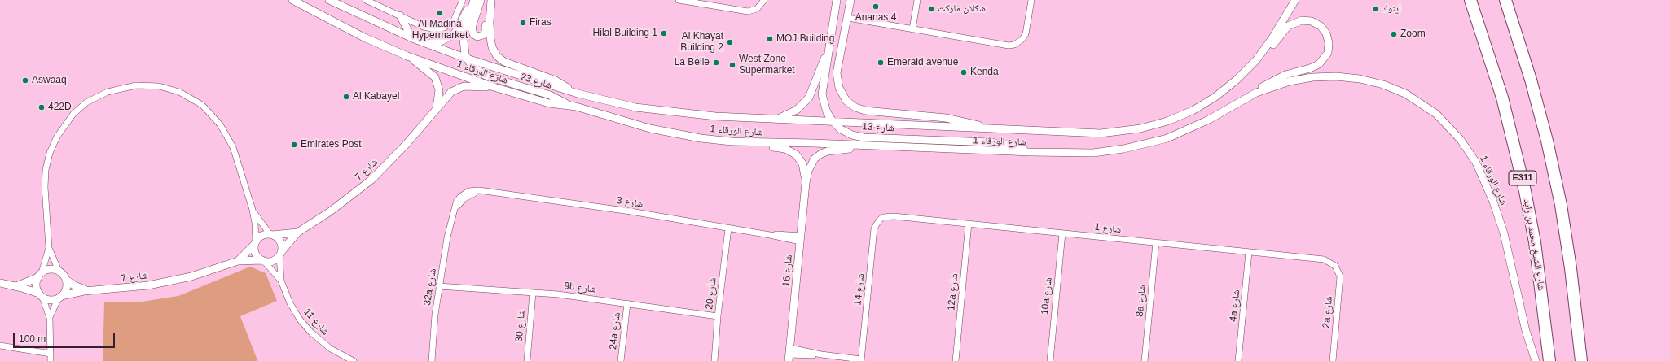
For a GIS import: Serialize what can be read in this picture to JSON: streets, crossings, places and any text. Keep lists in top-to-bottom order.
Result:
{
  "streets": {
    "highway": ["E311", "شارع الشيخ محمد بن زايد"],
    "street": [
      "شارع الورقاء 1",
      "شارع 23",
      "شارع 13",
      "شارع 7",
      "شارع 3",
      "شارع 1",
      "شارع 16",
      "32a شارع",
      "9b شارع",
      "شارع 14",
      "12a شارع",
      "شارع 20",
      "10a شارع",
      "8a شارع",
      "4a شارع",
      "2a شارع",
      "شارع 11",
      "شارع 30",
      "24a شارع"
    ]
  },
  "crossings": [
    ["شارع الورقاء 1", "شارع 23"],
    ["شارع الورقاء 1", "شارع 13"],
    ["شارع الورقاء 1", "شارع 7"],
    ["شارع الورقاء 1", "شارع 16"],
    ["شارع 7", "شارع 11"],
    ["شارع 3", "شارع 16"],
    ["شارع 3", "32a شارع"],
    ["شارع 3", "شارع 20"],
    ["شارع 1", "شارع 14"],
    ["شارع 1", "12a شارع"],
    ["شارع 1", "10a شارع"],
    ["شارع 1", "8a شارع"],
    ["شارع 1", "4a شارع"],
    ["شارع 1", "2a شارع"],
    ["32a شارع", "9b شارع"],
    ["9b شارع", "شارع 20"],
    ["9b شارع", "شارع 30"],
    ["9b شارع", "24a شارع"]
  ],
  "places": [
    "Ananas 4",
    "شكلان ماركت",
    "اينوك",
    "Al Madina Hypermarket",
    "Firas",
    "Hilal Building 1",
    "Zoom",
    "MOJ Building",
    "Al Khayat Building 2",
    "La Belle",
    "Emerald avenue",
    "West Zone Supermarket",
    "Kenda",
    "Aswaaq",
    "Al Kabayel",
    "422D",
    "Emirates Post"
  ],
  "scale_bar": "100 m"
}
